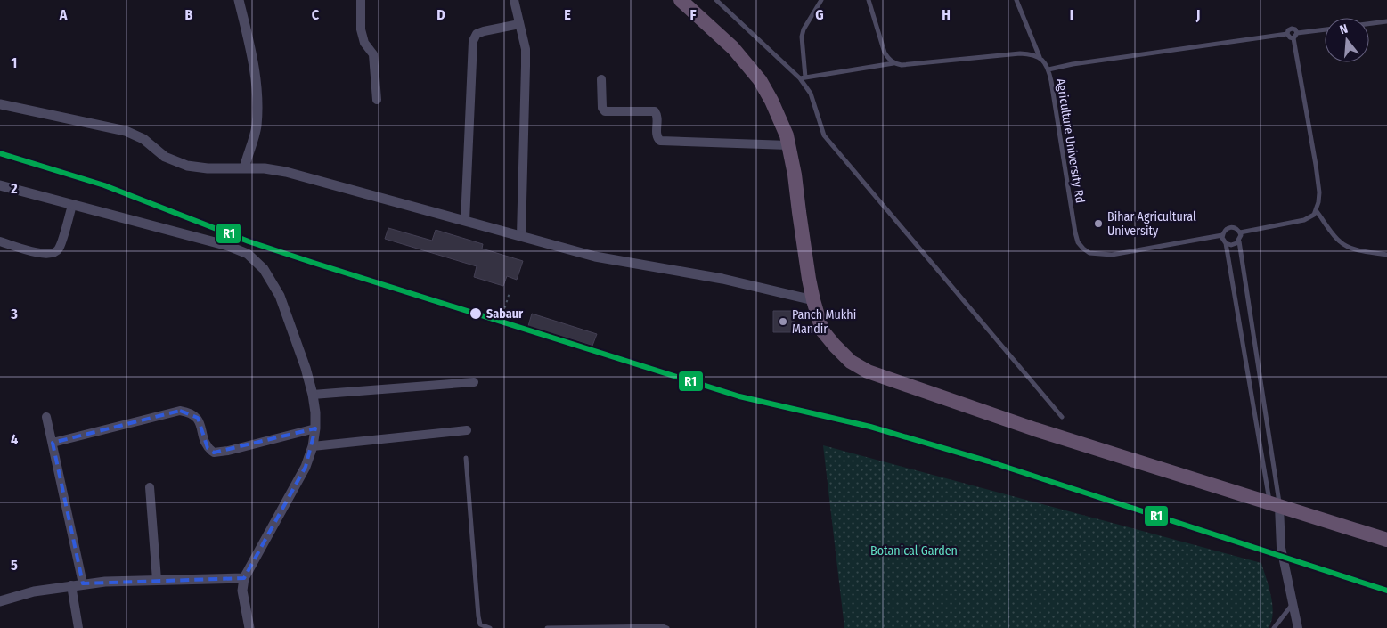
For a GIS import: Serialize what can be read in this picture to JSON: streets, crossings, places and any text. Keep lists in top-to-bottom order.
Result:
{
  "streets": {
    "lane": ["Agriculture University Rd"]
  },
  "parks": ["Botanical Garden"],
  "places": ["Bihar Agricultural University", "Sabaur", "Panch Mukhi Mandir"],
  "lines": ["transit line R1"],
  "north": "top",
  "grid": {
    "columns": [
      "A",
      "B",
      "C",
      "D",
      "E",
      "F",
      "G",
      "H",
      "I",
      "J"
    ],
    "rows": [
      "1",
      "2",
      "3",
      "4",
      "5"
    ]
  }
}
